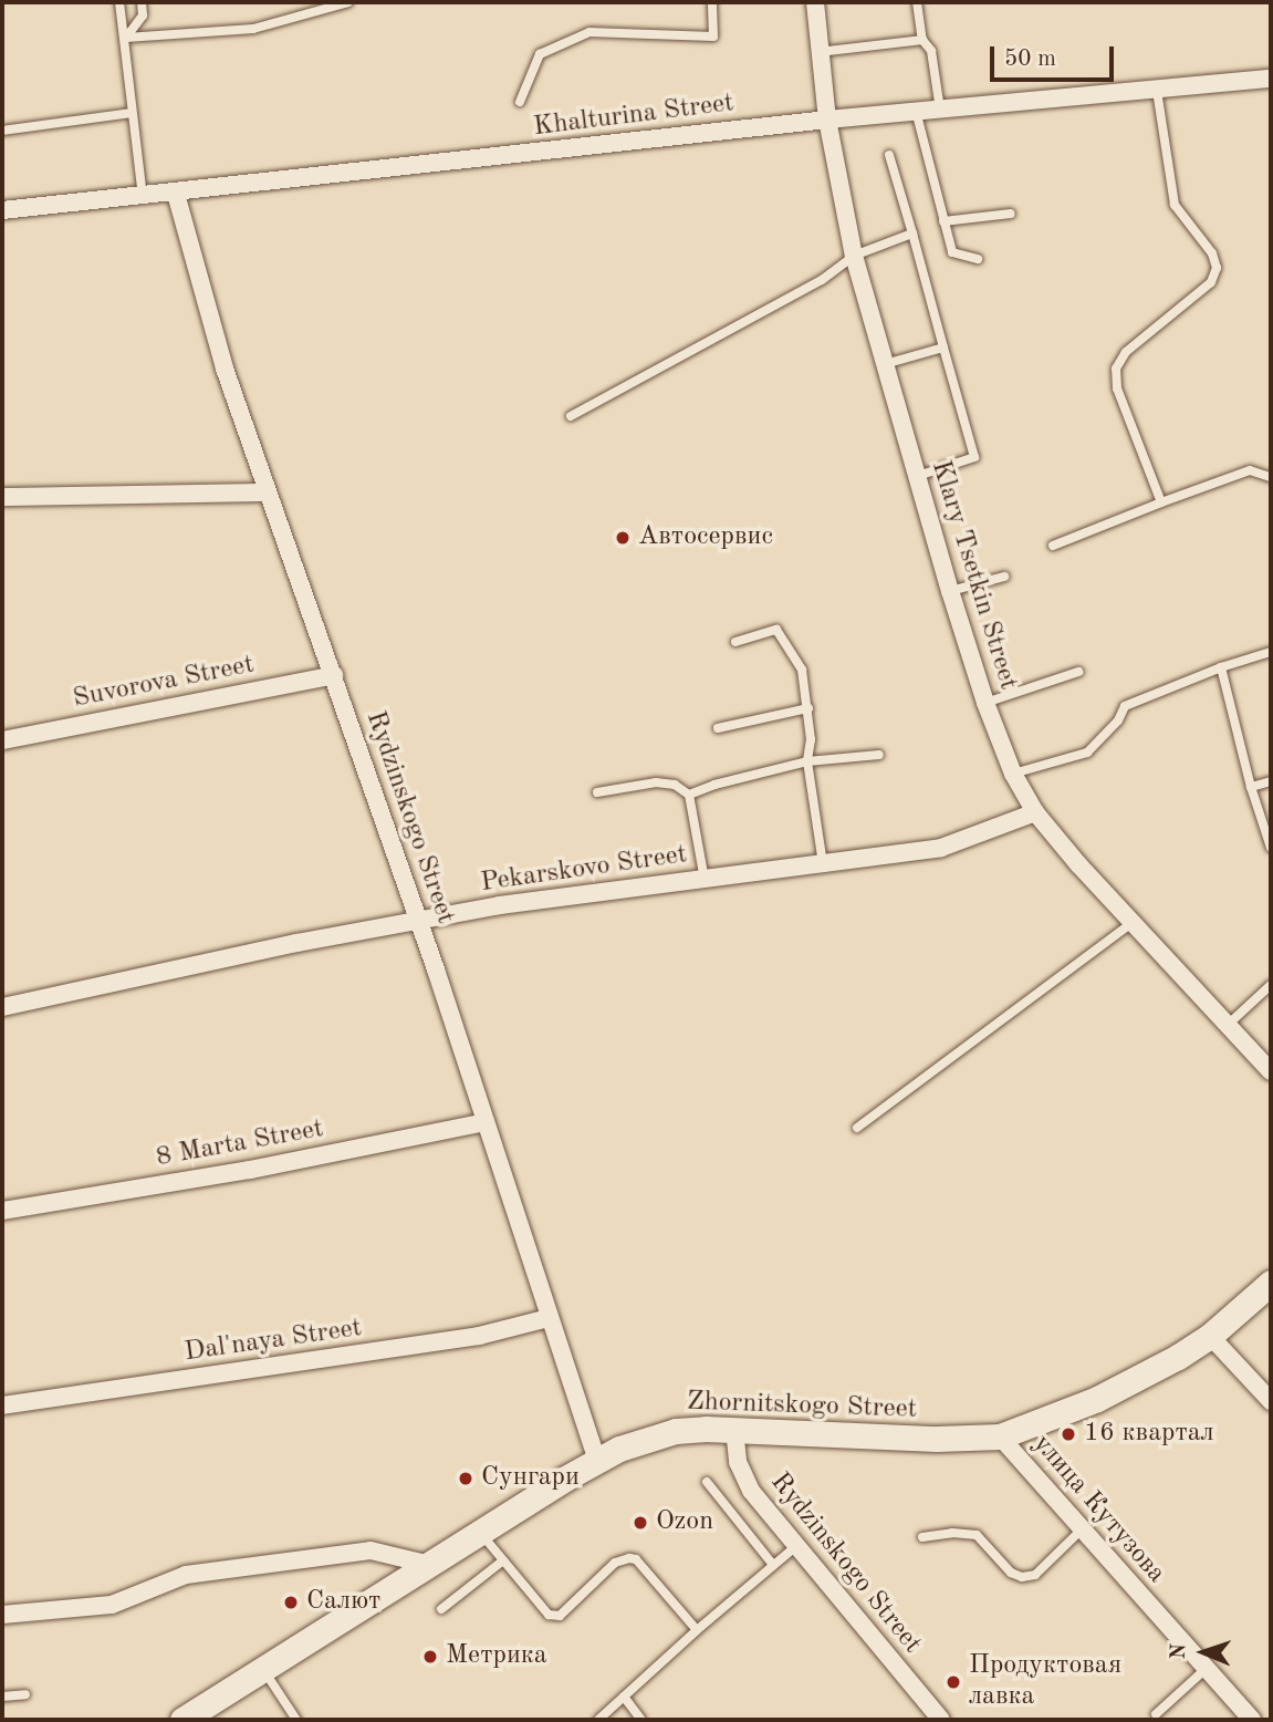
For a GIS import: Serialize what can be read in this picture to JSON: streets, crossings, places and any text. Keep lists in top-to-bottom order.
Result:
{
  "streets": {
    "main road": ["Zhornitskogo Street"],
    "street": [
      "Khalturina Street",
      "Klary Tsetkin Street",
      "Suvorova Street",
      "Rydzinskogo Street",
      "Pekarskovo Street",
      "8 Marta Street",
      "Dal'naya Street",
      "улица Кутузова"
    ]
  },
  "crossings": [
    ["Khalturina Street", "Klary Tsetkin Street"],
    ["Khalturina Street", "Rydzinskogo Street"],
    ["Klary Tsetkin Street", "Pekarskovo Street"],
    ["Suvorova Street", "Rydzinskogo Street"],
    ["Rydzinskogo Street", "Pekarskovo Street"],
    ["Rydzinskogo Street", "8 Marta Street"],
    ["Rydzinskogo Street", "Dal'naya Street"],
    ["Rydzinskogo Street", "Zhornitskogo Street"],
    ["Zhornitskogo Street", "улица Кутузова"]
  ],
  "places": [
    "Автосервис",
    "16 квартал",
    "Сунгари",
    "Ozon",
    "Салют",
    "Метрика",
    "Продуктовая лавка"
  ],
  "scale_bar": "50 m",
  "north": "left"
}
